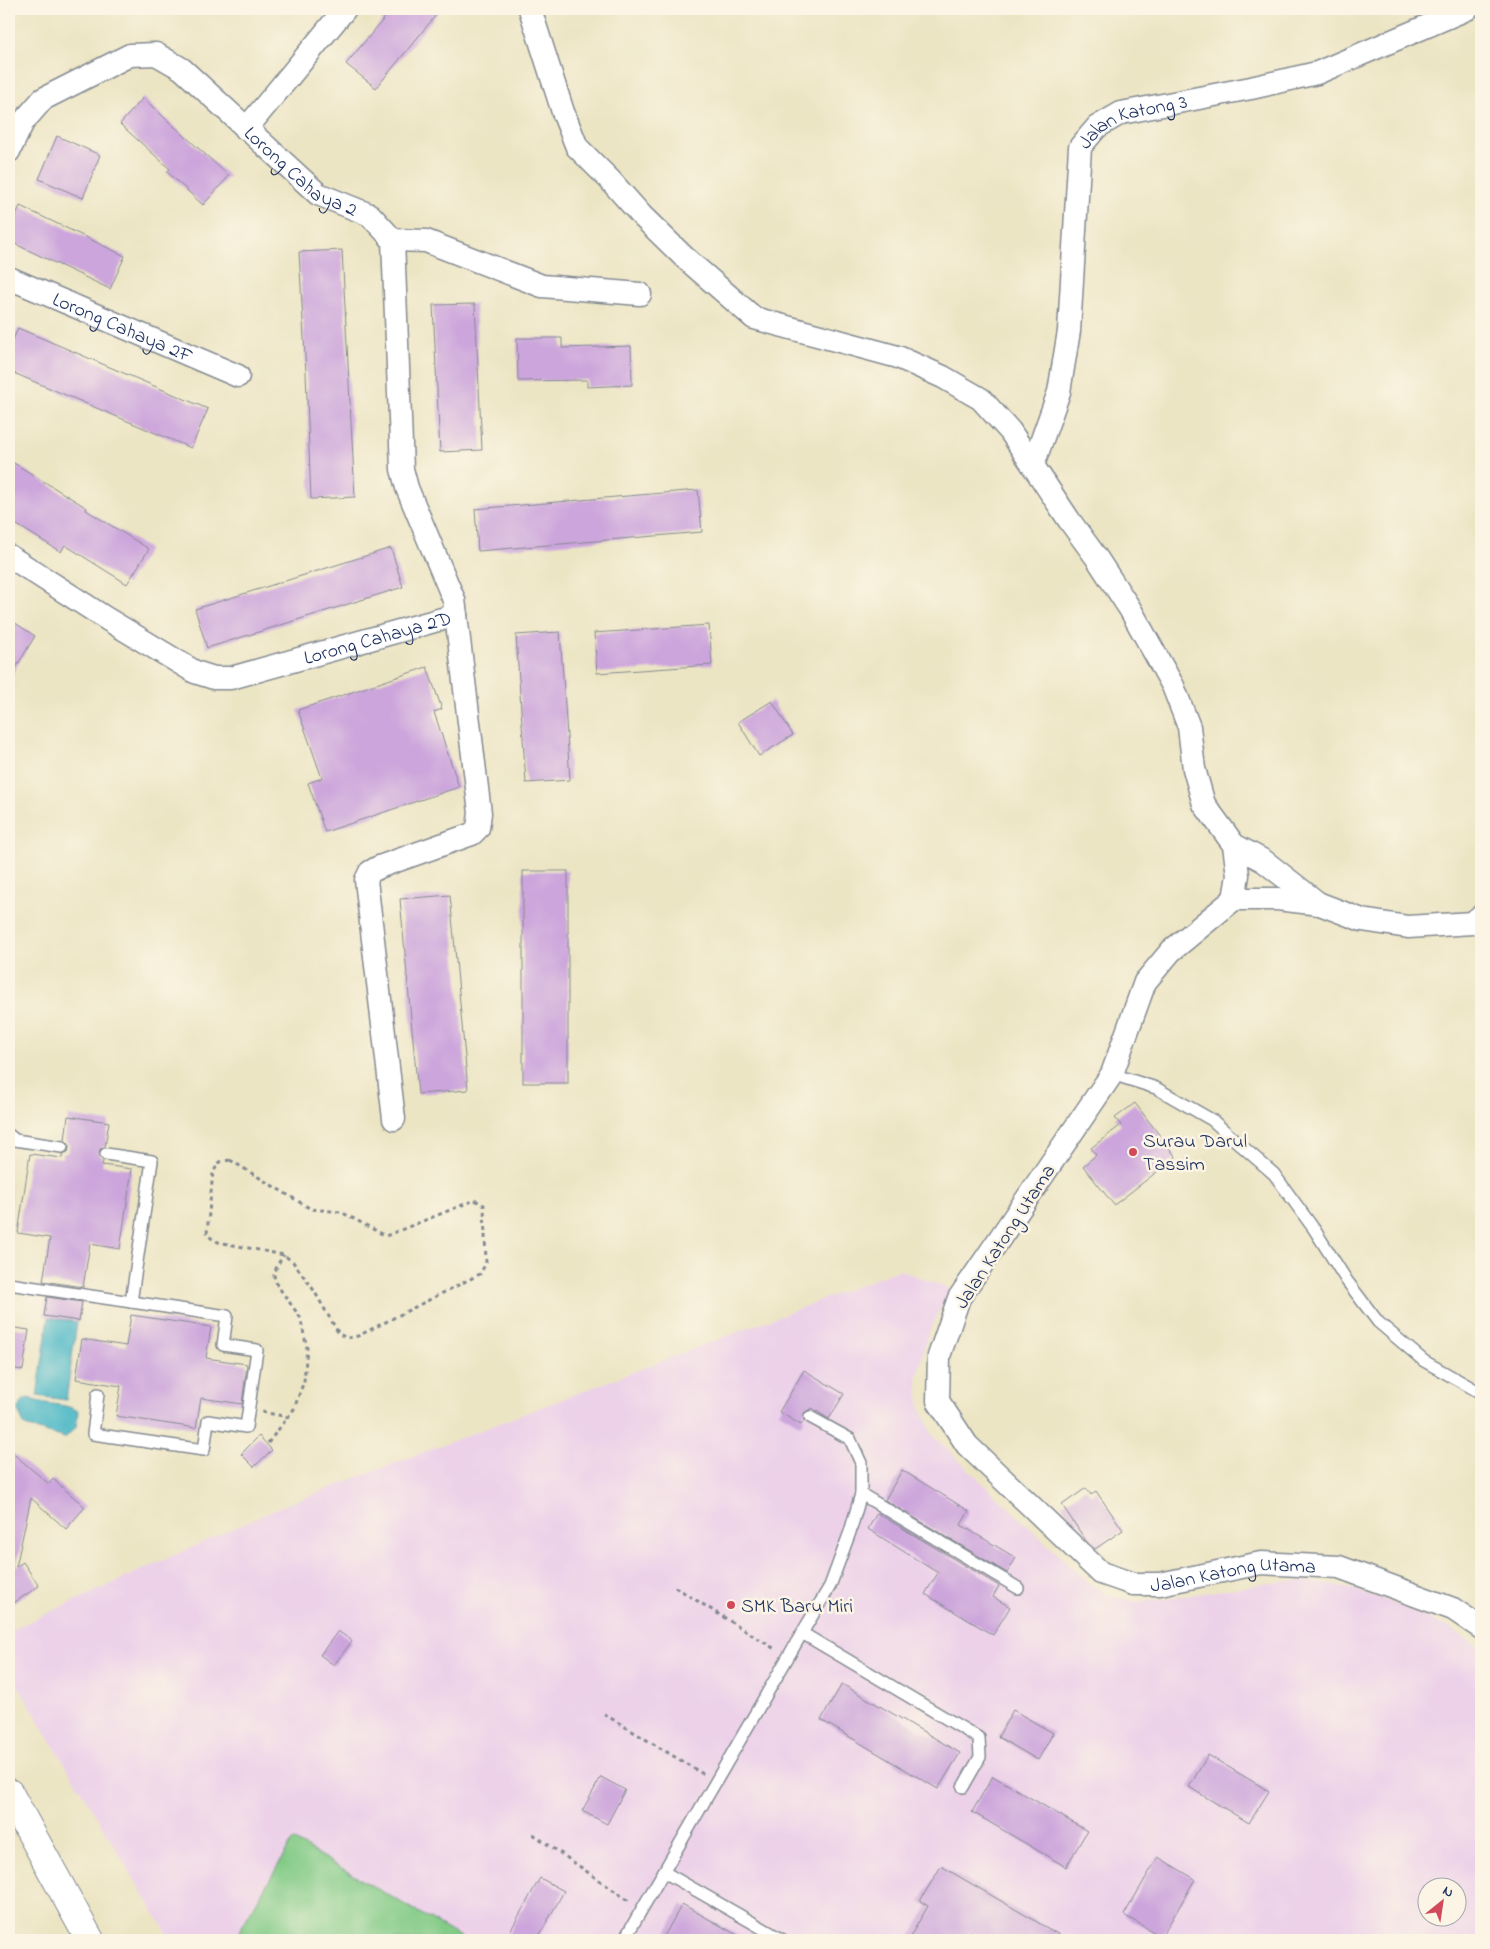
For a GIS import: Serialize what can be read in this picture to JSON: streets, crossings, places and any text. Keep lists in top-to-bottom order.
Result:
{
  "streets": {
    "street": [
      "Jalan Katong 3",
      "Lorong Cahaya 2",
      "Lorong Cahaya 2F",
      "Lorong Cahaya 2D",
      "Jalan Katong Utama"
    ]
  },
  "crossings": [
    ["Lorong Cahaya 2", "Lorong Cahaya 2D"]
  ],
  "places": ["Surau Darul Tassim", "SMK Baru Miri"],
  "north": "top right"
}
